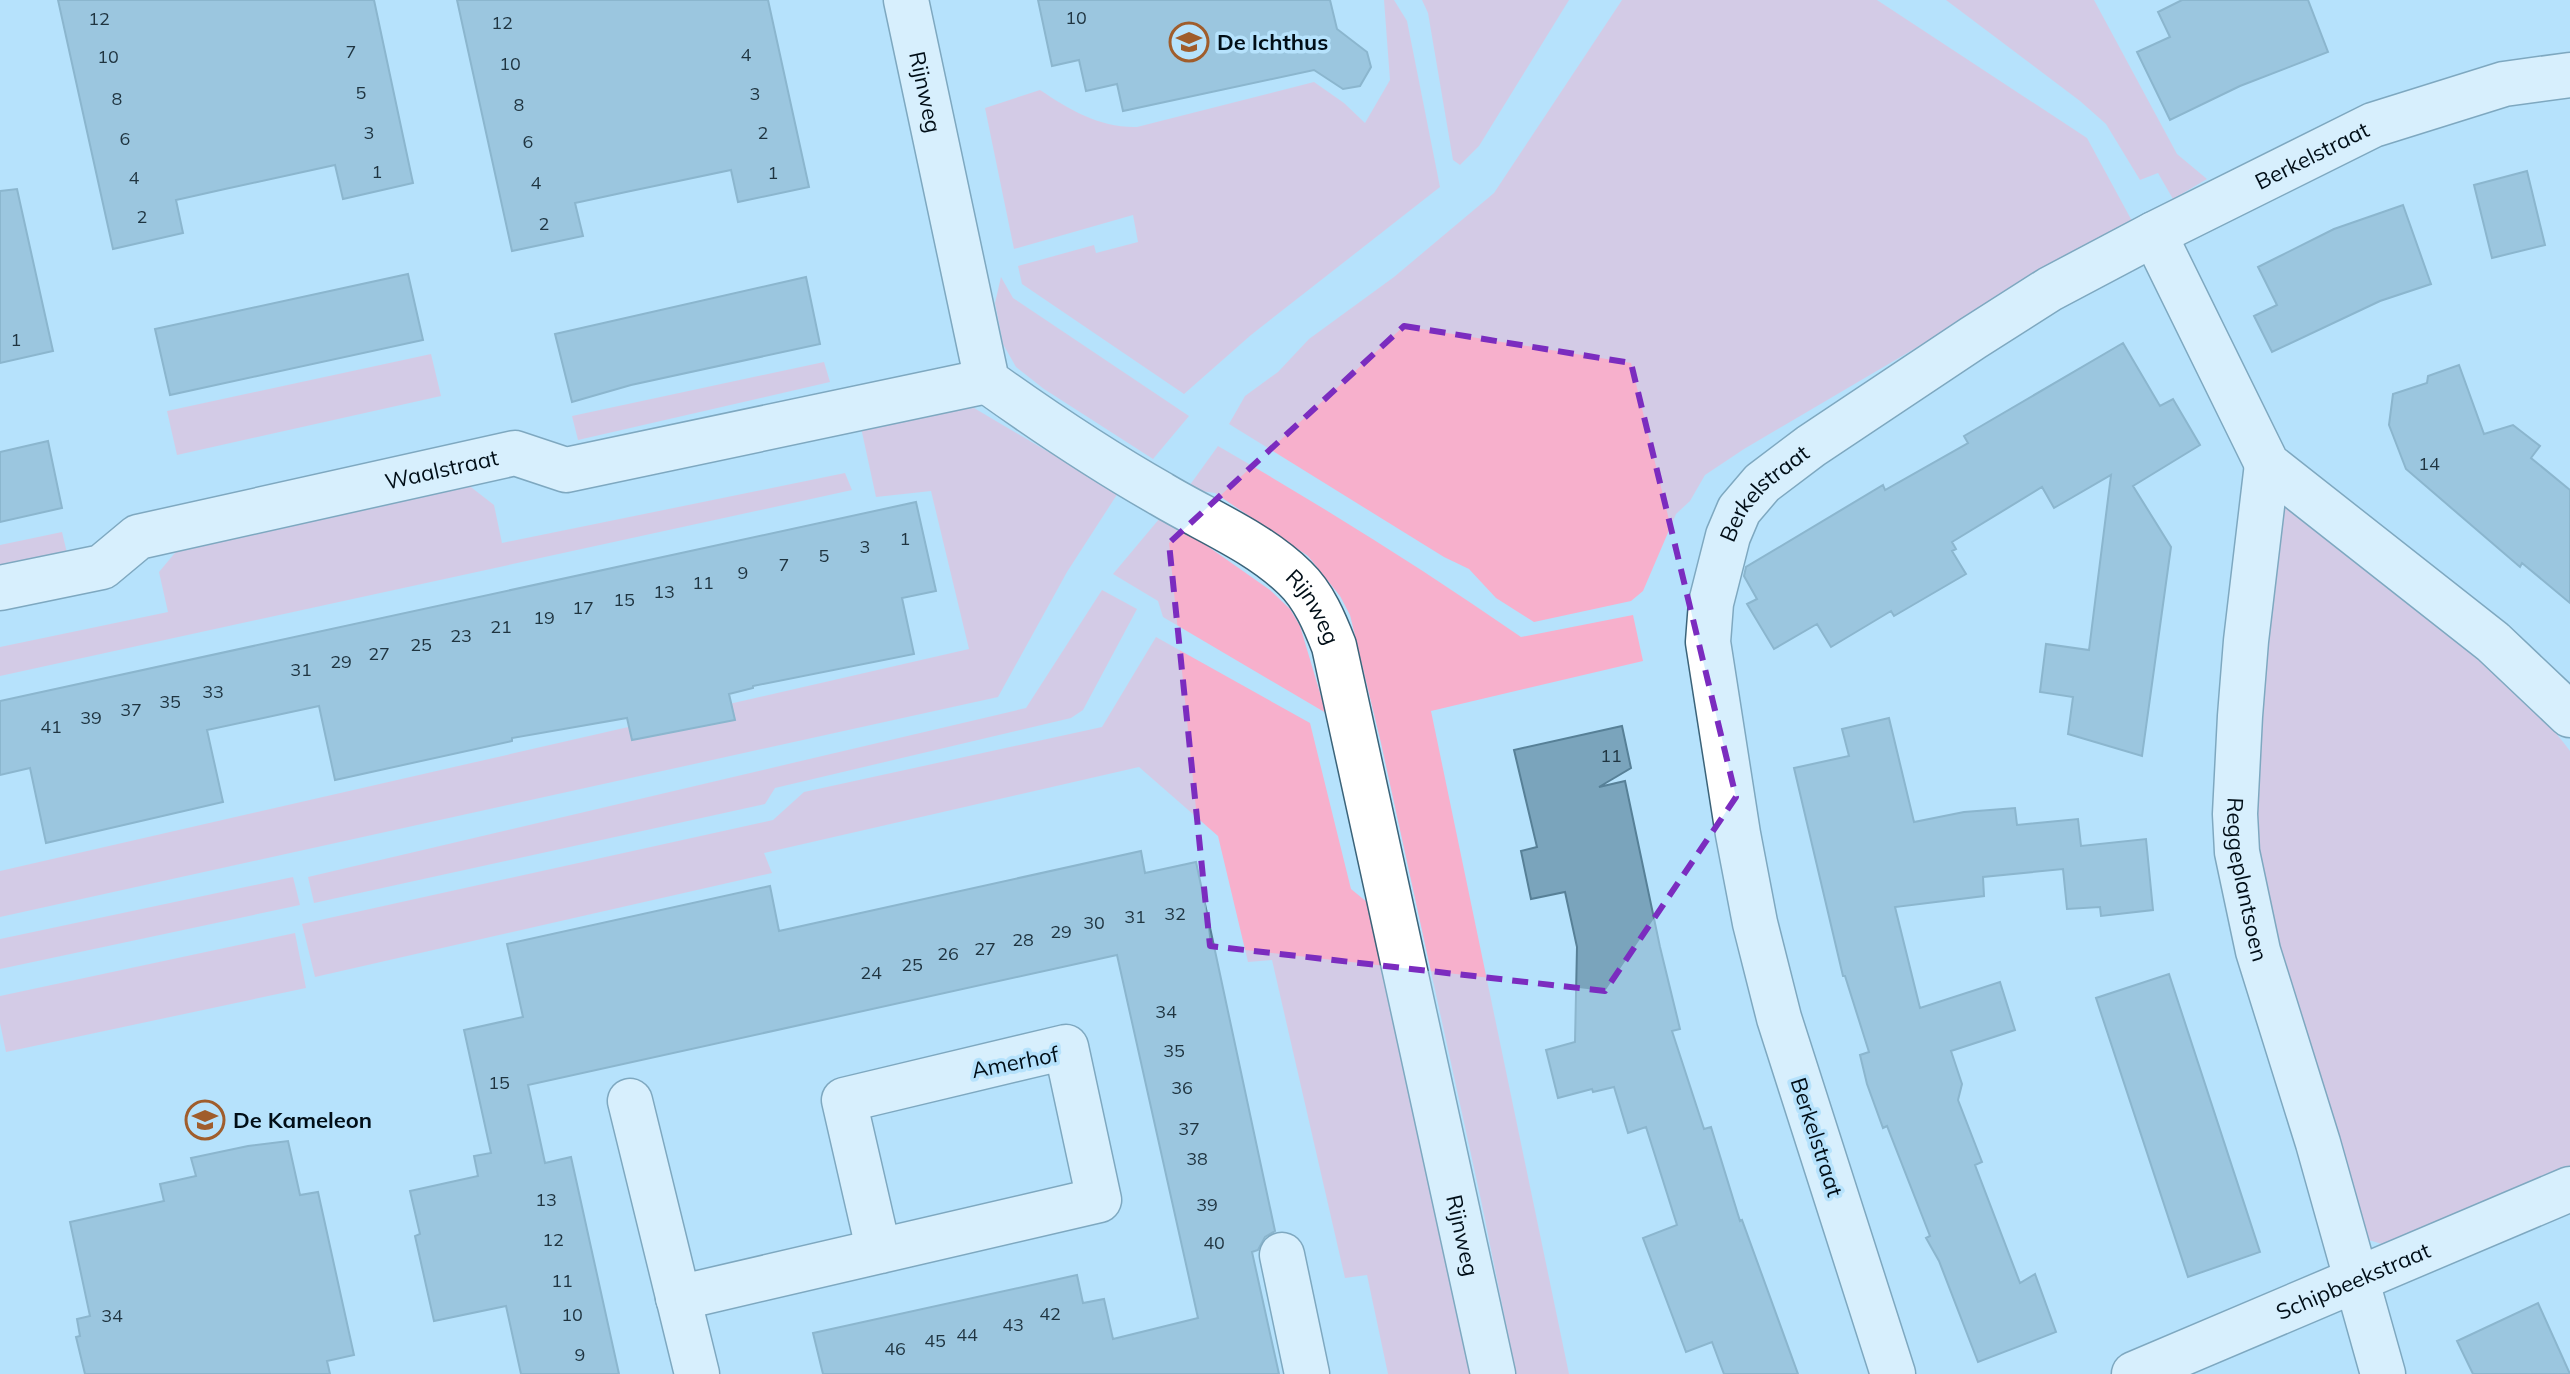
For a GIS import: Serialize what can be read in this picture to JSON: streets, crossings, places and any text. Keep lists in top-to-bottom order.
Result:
{
  "streets": {
    "street": [
      "Rijnweg",
      "Berkelstraat",
      "Waalstraat",
      "Reggeplantsoen",
      "Amerhof",
      "Schipbeekstraat"
    ]
  },
  "crossings": [
    ["Rijnweg", "Waalstraat"],
    ["Reggeplantsoen", "Schipbeekstraat"]
  ],
  "places": {
    "school or university": ["De Ichthus", "De Kameleon"]
  },
  "house_numbers": [
    "10",
    "12",
    "12",
    "7",
    "4",
    "10",
    "10",
    "5",
    "3",
    "8",
    "8",
    "3",
    "2",
    "6",
    "6",
    "1",
    "1",
    "4",
    "4",
    "2",
    "2",
    "1",
    "14",
    "1",
    "3",
    "5",
    "7",
    "9",
    "11",
    "13",
    "15",
    "17",
    "19",
    "21",
    "23",
    "25",
    "27",
    "29",
    "31",
    "33",
    "35",
    "37",
    "39",
    "41",
    "11",
    "32",
    "31",
    "30",
    "29",
    "28",
    "27",
    "26",
    "25",
    "24",
    "34",
    "35",
    "15",
    "36",
    "37",
    "38",
    "13",
    "39",
    "12",
    "40",
    "11",
    "42",
    "10",
    "34",
    "43",
    "44",
    "45",
    "46",
    "9"
  ]
}
